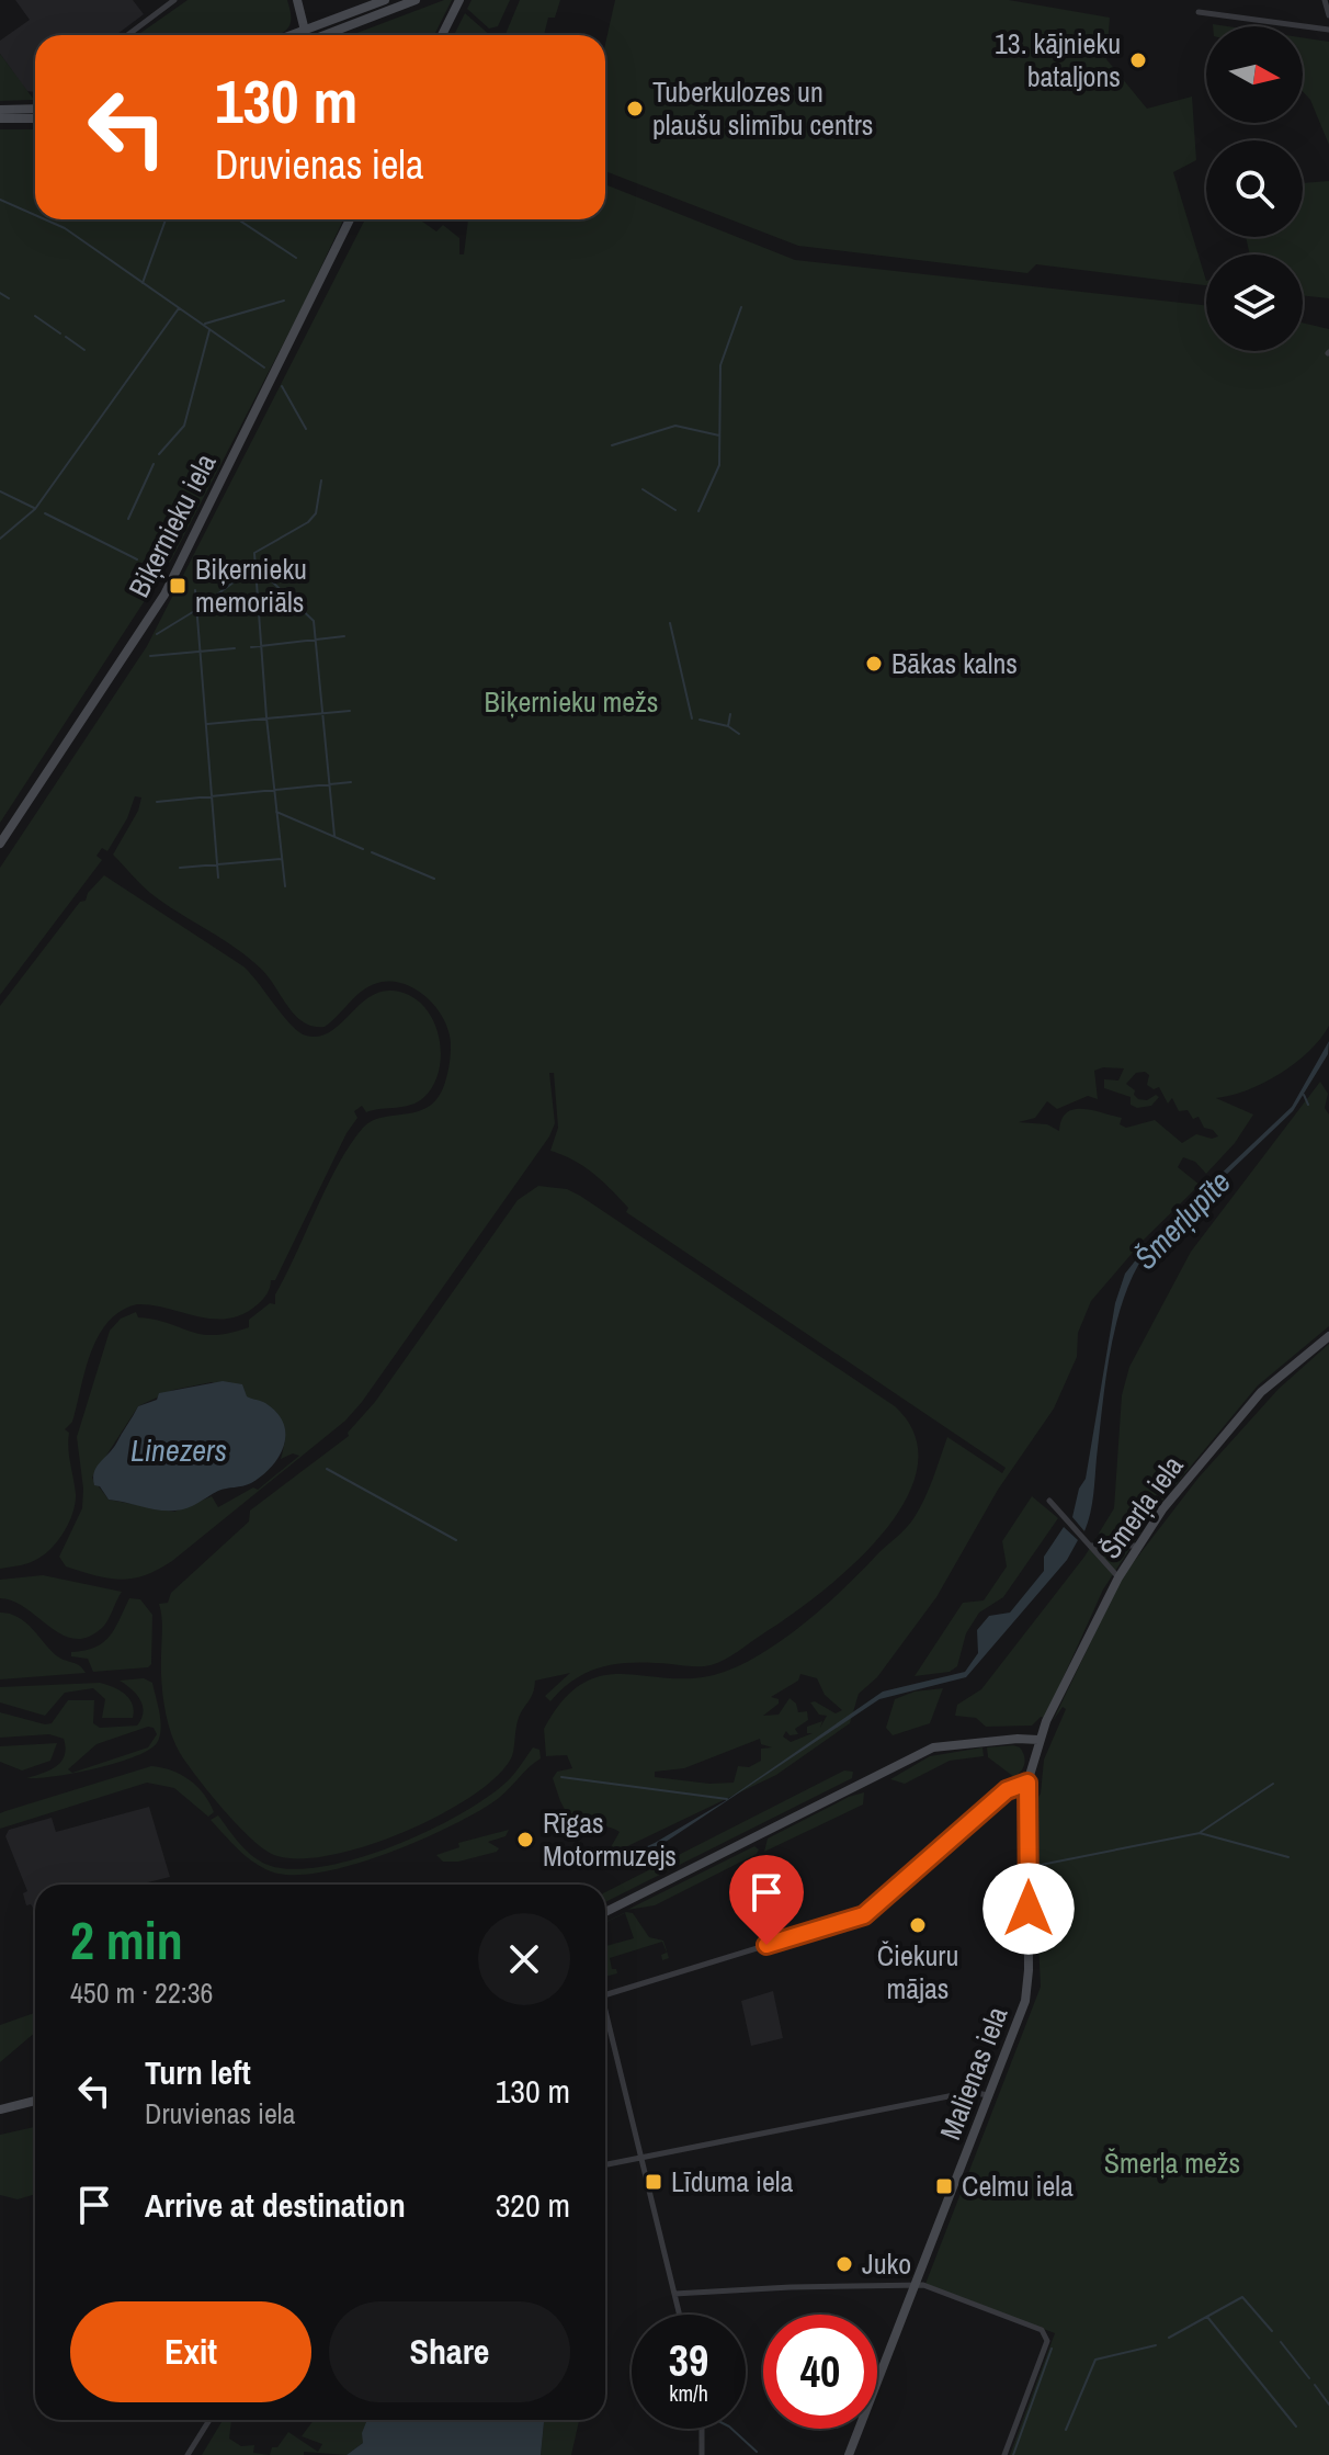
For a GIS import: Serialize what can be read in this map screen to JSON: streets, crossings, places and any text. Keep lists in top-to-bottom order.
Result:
{
  "streets": {
    "street": ["Biķernieku iela", "Šmerļa iela", "Malienas iela"]
  },
  "crossings": [
    ["Šmerļa iela", "Malienas iela"]
  ],
  "water": ["Šmerļupīte", "Linezers"],
  "parks": ["Biķernieku mežs", "Šmerļa mežs"],
  "places": {
    "other": [
      "13. kājnieku bataljons",
      "Tuberkulozes un plaušu slimību centrs",
      "Bākas kalns",
      "Rīgas Motormuzejs",
      "Čiekuru mājas",
      "Juko"
    ],
    "transit": ["Biķernieku memoriāls", "Līduma iela", "Celmu iela"]
  },
  "north": "right",
  "page": {
    "turn": ["130 m", "Druvienas iela"],
    "heading": ["2 min", "450 m · 22:36"],
    "list": [
      {
        "name": "Turn left",
        "note": "Druvienas iela",
        "value": "130 m"
      },
      {
        "name": "Arrive at destination",
        "value": "320 m"
      }
    ],
    "buttons": ["Exit", "Share"],
    "speed": "39 km/h",
    "limit": "40"
  }
}
